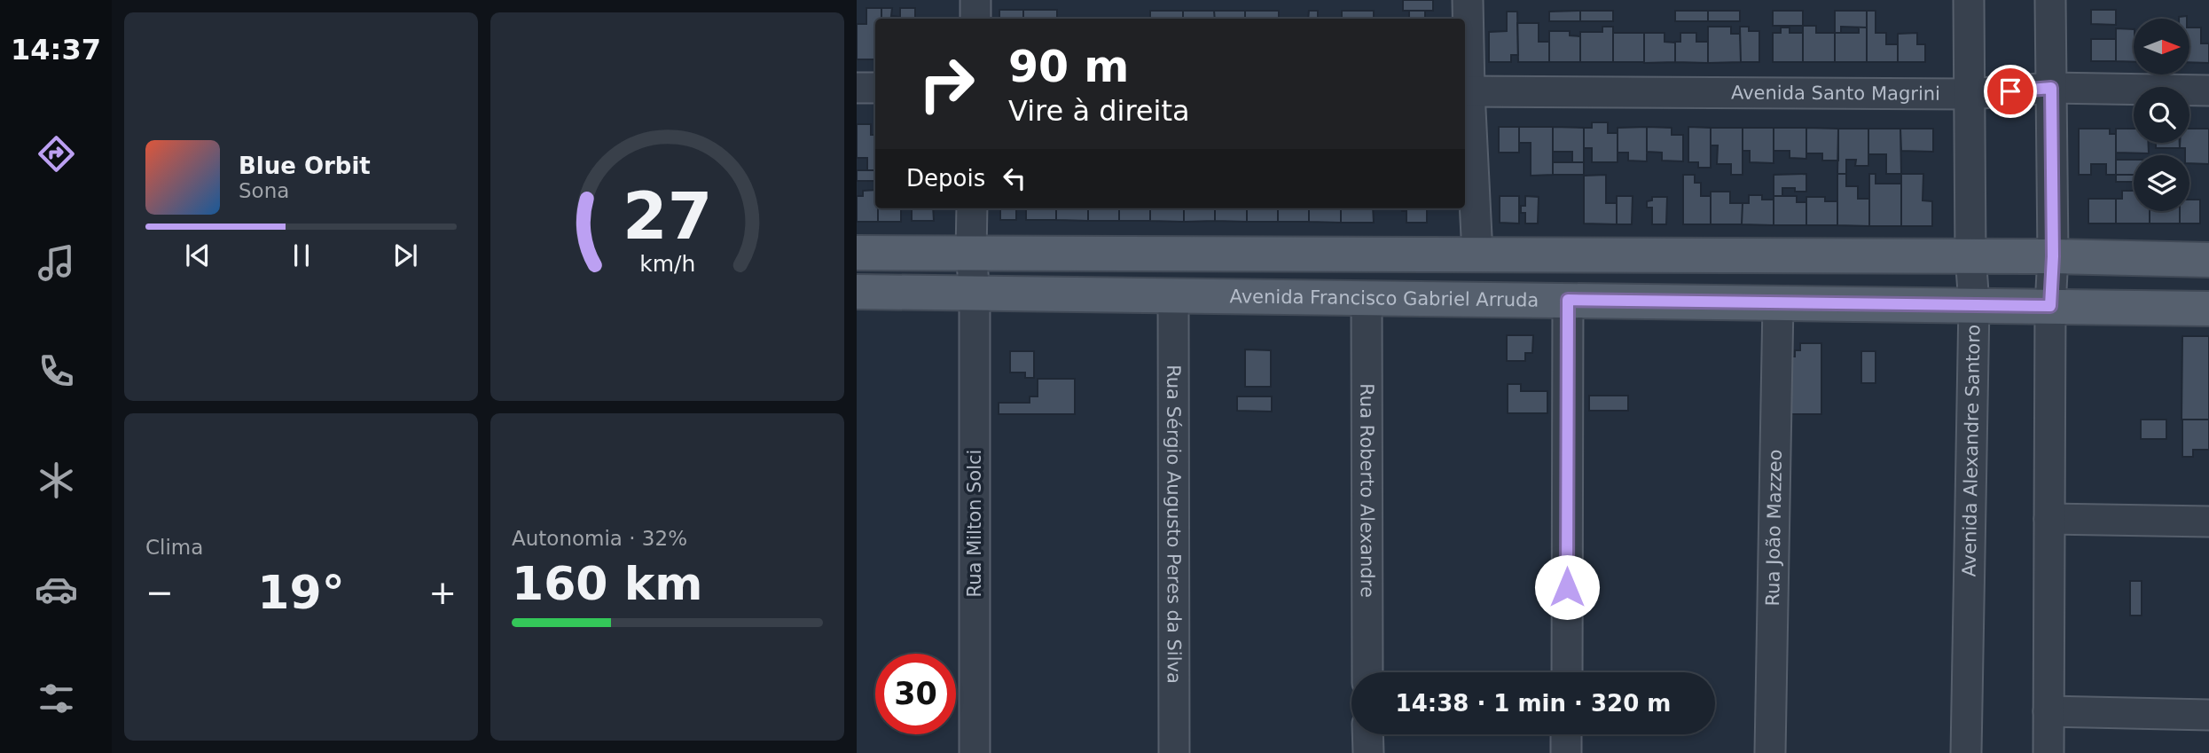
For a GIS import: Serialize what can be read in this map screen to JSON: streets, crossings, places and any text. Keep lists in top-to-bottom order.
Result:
{
  "streets": {
    "main road": ["Avenida Francisco Gabriel Arruda"],
    "street": [
      "Avenida Santo Magrini",
      "Avenida Alexandre Santoro",
      "Rua Roberto Alexandre",
      "Rua Milton Solci",
      "Rua Sérgio Augusto Peres da Silva",
      "Rua João Mazzeo"
    ]
  },
  "crossings": [
    ["Avenida Santo Magrini", "Avenida Alexandre Santoro"],
    ["Avenida Francisco Gabriel Arruda", "Avenida Alexandre Santoro"],
    ["Avenida Francisco Gabriel Arruda", "Rua Roberto Alexandre"],
    ["Avenida Francisco Gabriel Arruda", "Rua Milton Solci"],
    ["Avenida Francisco Gabriel Arruda", "Rua Sérgio Augusto Peres da Silva"],
    ["Avenida Francisco Gabriel Arruda", "Rua João Mazzeo"]
  ],
  "north": "right",
  "page": {
    "tabs": "14:37",
    "turn": ["90 m", "Vire à direita"],
    "song": ["Blue Orbit", "Sona"],
    "then": "Depois",
    "tile": [
      "Clima",
      ["Autonomia · 32%", "160 km"]
    ],
    "heat": ["−", "19°", "+"],
    "limit": "30",
    "trip": "14:38 · 1 min · 320 m",
    "gauge": ["27", "km/h"]
  }
}
